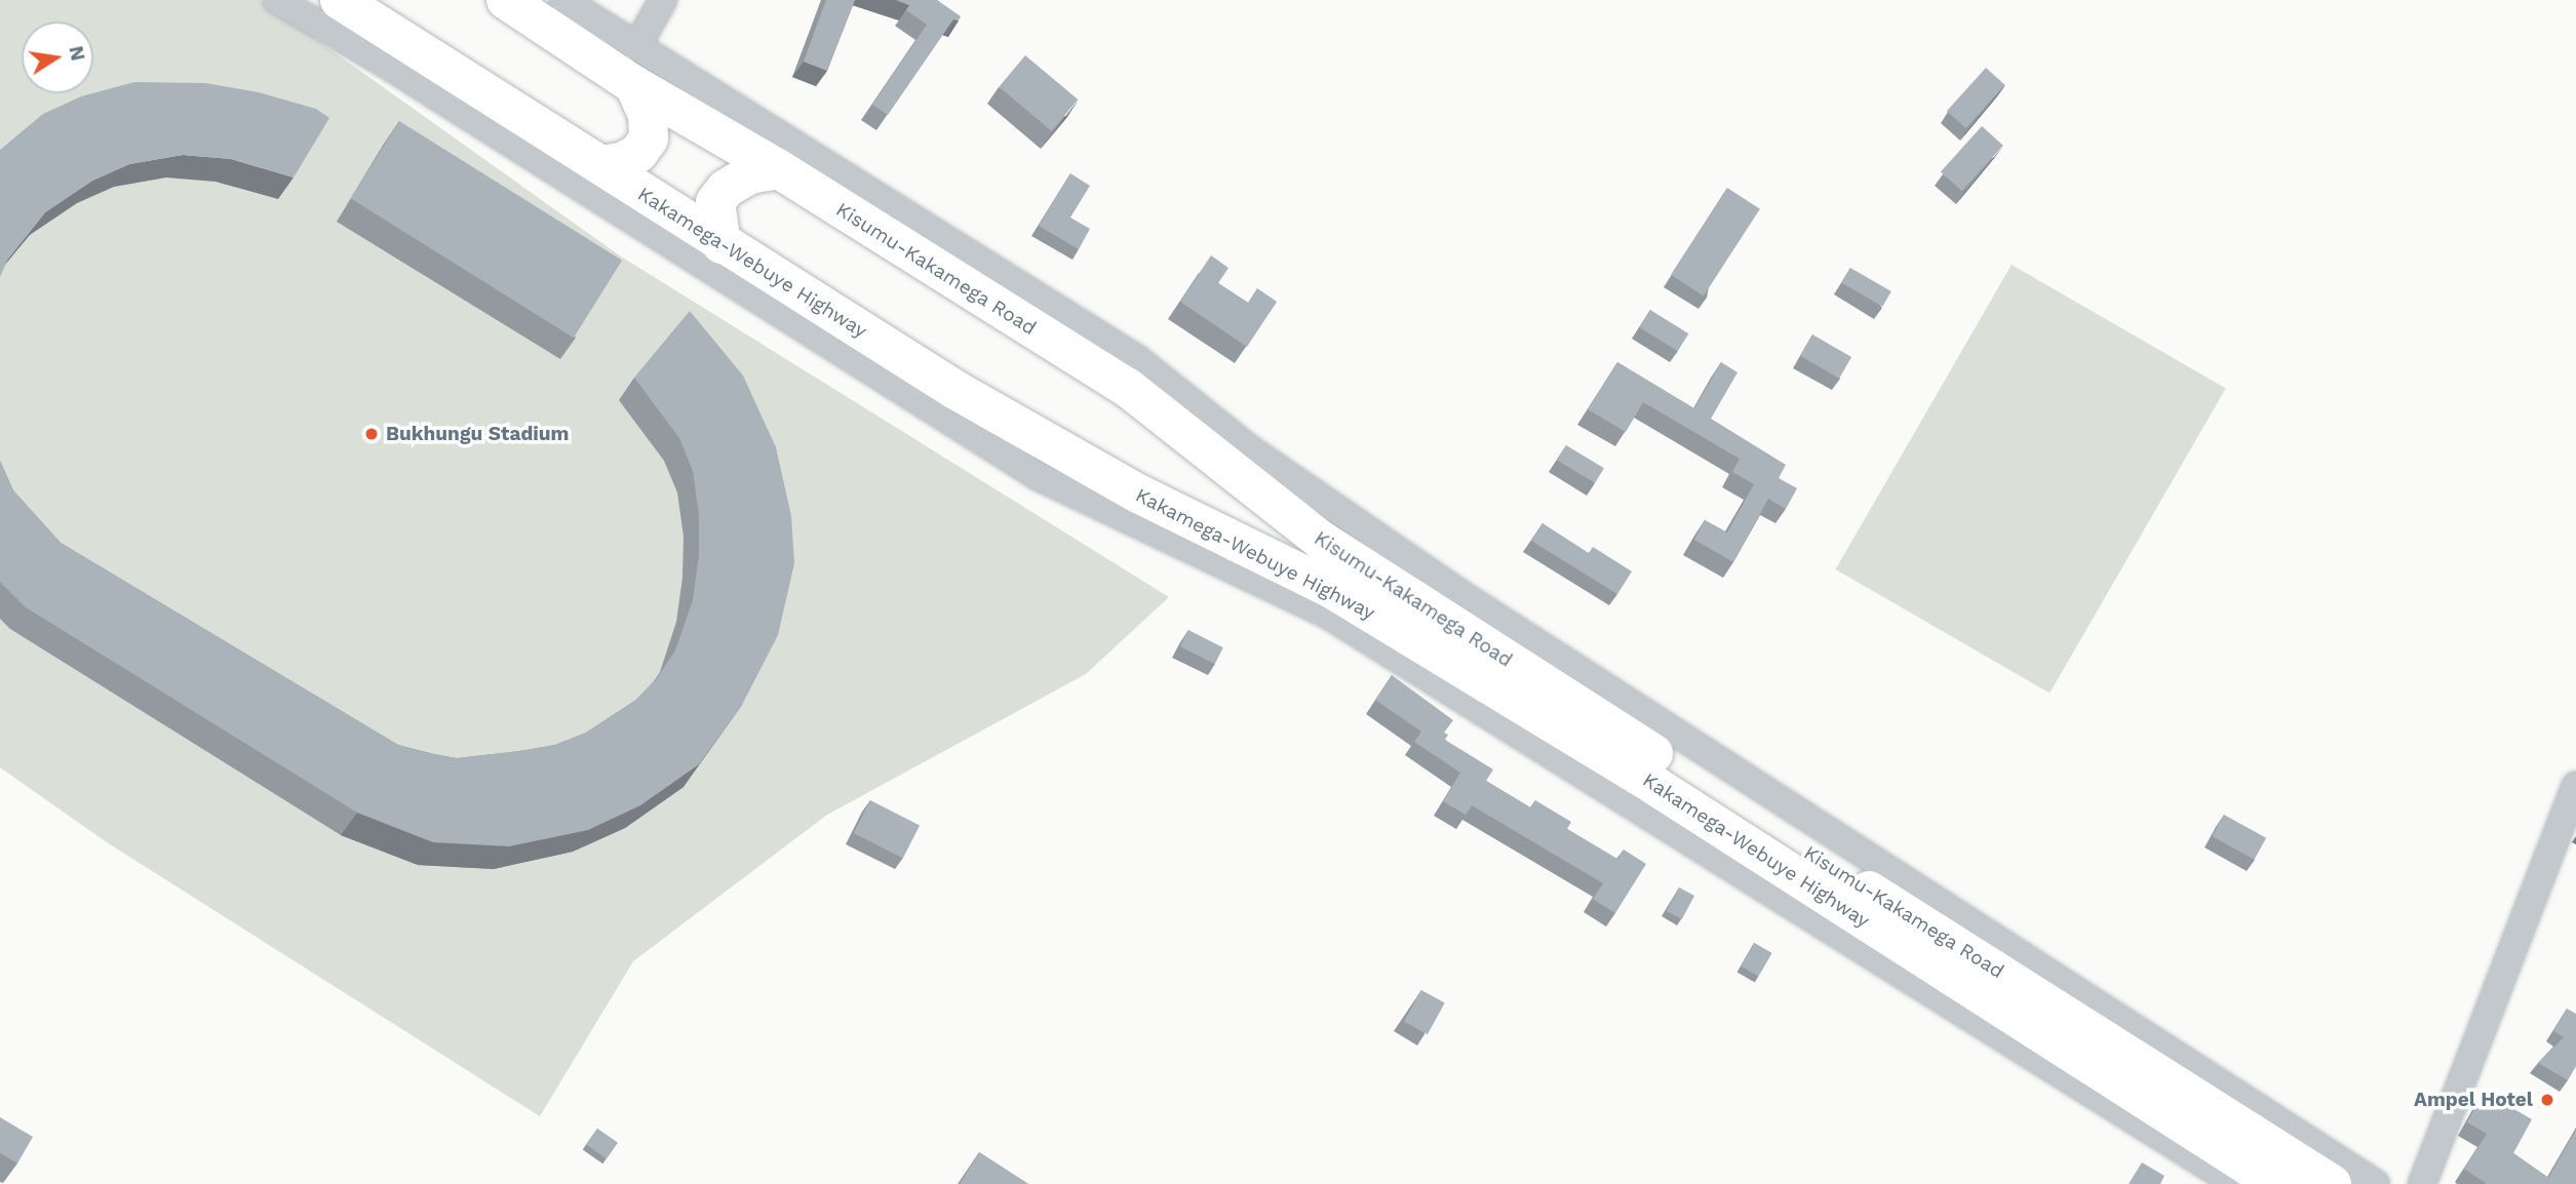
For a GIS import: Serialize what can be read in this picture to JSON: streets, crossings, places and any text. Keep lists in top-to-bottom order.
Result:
{
  "streets": {
    "highway": ["Kakamega-Webuye Highway", "Kisumu-Kakamega Road"]
  },
  "places": ["Bukhungu Stadium", "Ampel Hotel"],
  "north": "right"
}
